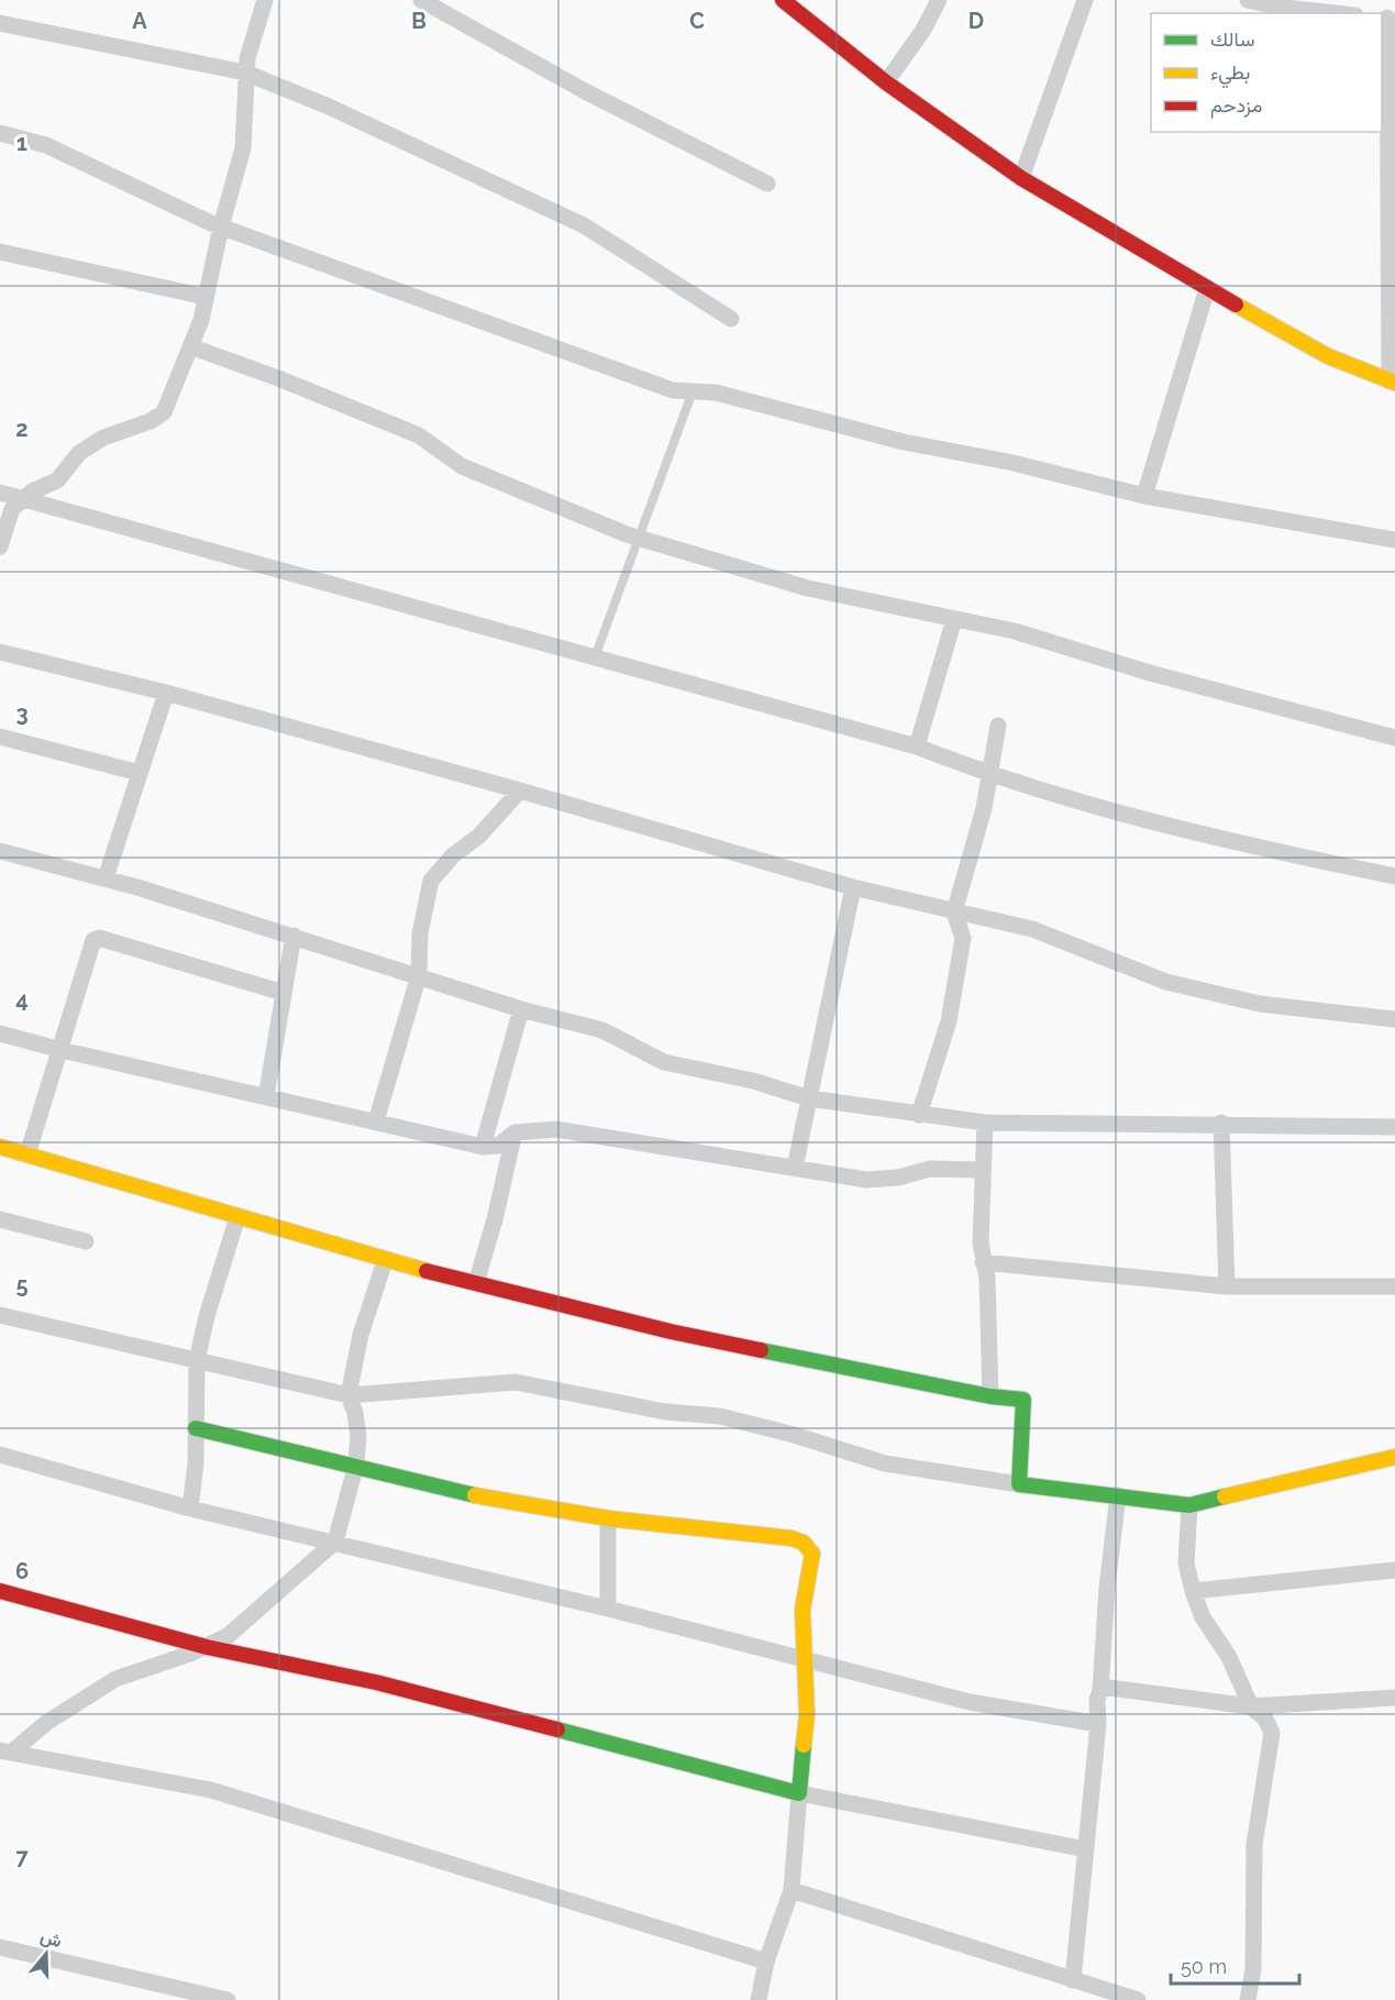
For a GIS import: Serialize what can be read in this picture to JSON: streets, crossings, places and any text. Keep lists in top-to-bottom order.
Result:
{
  "legend": ["سالك", "بطيء", "مزدحم"],
  "scale_bar": "50 m",
  "north": "top",
  "grid": {
    "columns": [
      "A",
      "B",
      "C",
      "D"
    ],
    "rows": [
      "1",
      "2",
      "3",
      "4",
      "5",
      "6",
      "7"
    ]
  }
}
